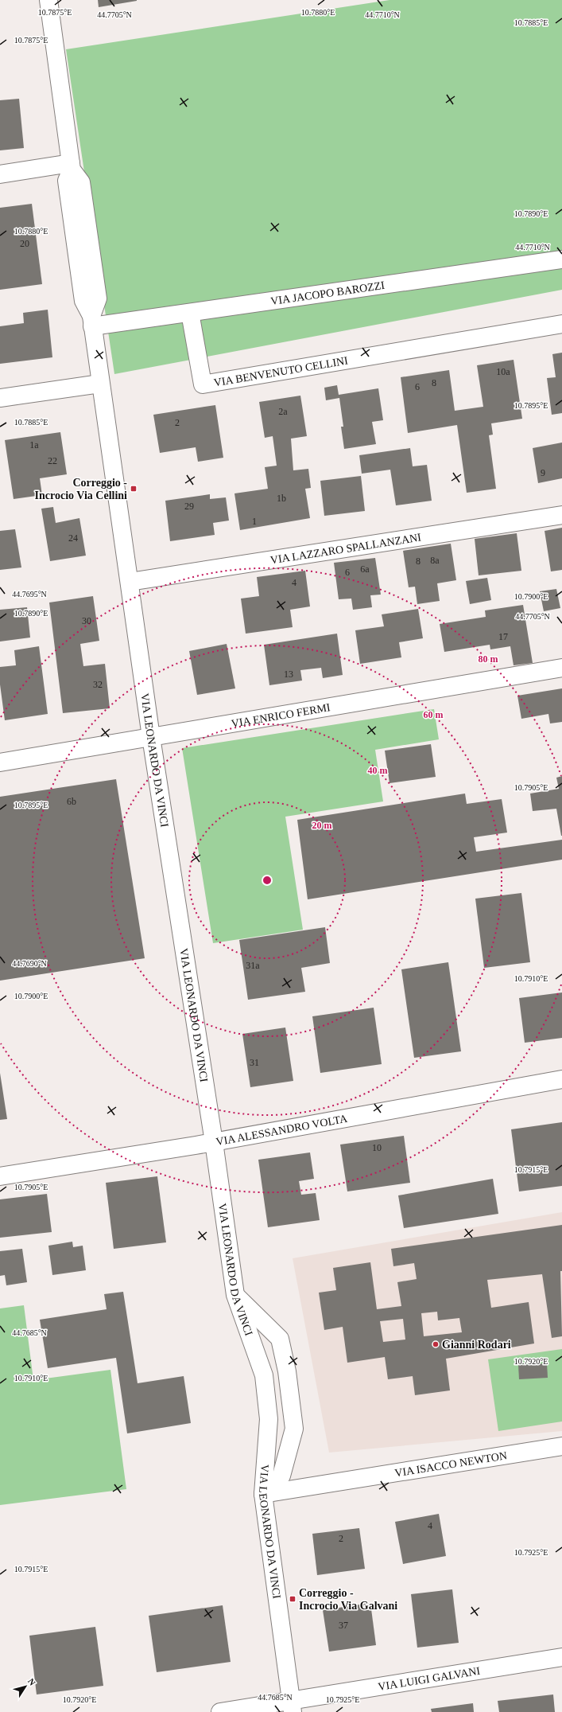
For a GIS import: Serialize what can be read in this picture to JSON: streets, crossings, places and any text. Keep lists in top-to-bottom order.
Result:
{
  "streets": {
    "street": [
      "VIA JACOPO BAROZZI",
      "VIA BENVENUTO CELLINI",
      "VIA LAZZARO SPALLANZANI",
      "VIA ENRICO FERMI",
      "VIA LEONARDO DA VINCI",
      "VIA ALESSANDRO VOLTA",
      "VIA ISACCO NEWTON",
      "VIA LUIGI GALVANI"
    ]
  },
  "crossings": [
    ["VIA JACOPO BAROZZI", "VIA BENVENUTO CELLINI"],
    ["VIA JACOPO BAROZZI", "VIA LEONARDO DA VINCI"],
    ["VIA LAZZARO SPALLANZANI", "VIA LEONARDO DA VINCI"],
    ["VIA ENRICO FERMI", "VIA LEONARDO DA VINCI"],
    ["VIA LEONARDO DA VINCI", "VIA ALESSANDRO VOLTA"],
    ["VIA LEONARDO DA VINCI", "VIA ISACCO NEWTON"],
    ["VIA LEONARDO DA VINCI", "VIA LUIGI GALVANI"]
  ],
  "places": {
    "transit": ["Correggio - Incrocio Via Cellini", "Correggio - Incrocio Via Galvani"],
    "other": ["Gianni Rodari"]
  },
  "house_numbers": [
    "20",
    "10a",
    "8",
    "6",
    "2a",
    "2",
    "1a",
    "22",
    "9",
    "1b",
    "29",
    "1",
    "24",
    "8a",
    "8",
    "6a",
    "6",
    "4",
    "30",
    "17",
    "13",
    "32",
    "6b",
    "31a",
    "31",
    "10",
    "4",
    "2",
    "37"
  ],
  "north": "top right",
  "coordinates": [
    "10.7880°E",
    "10.7875°E",
    "44.7705°N",
    "44.7710°N",
    "10.7885°E",
    "10.7890°E",
    "10.7895°E",
    "44.7695°N",
    "10.7900°E",
    "10.7905°E",
    "44.7690°N",
    "10.7910°E",
    "10.7915°E",
    "44.7685°N",
    "10.7920°E",
    "10.7925°E"
  ],
  "rings": [
    "80 m",
    "60 m",
    "40 m",
    "20 m"
  ]
}
